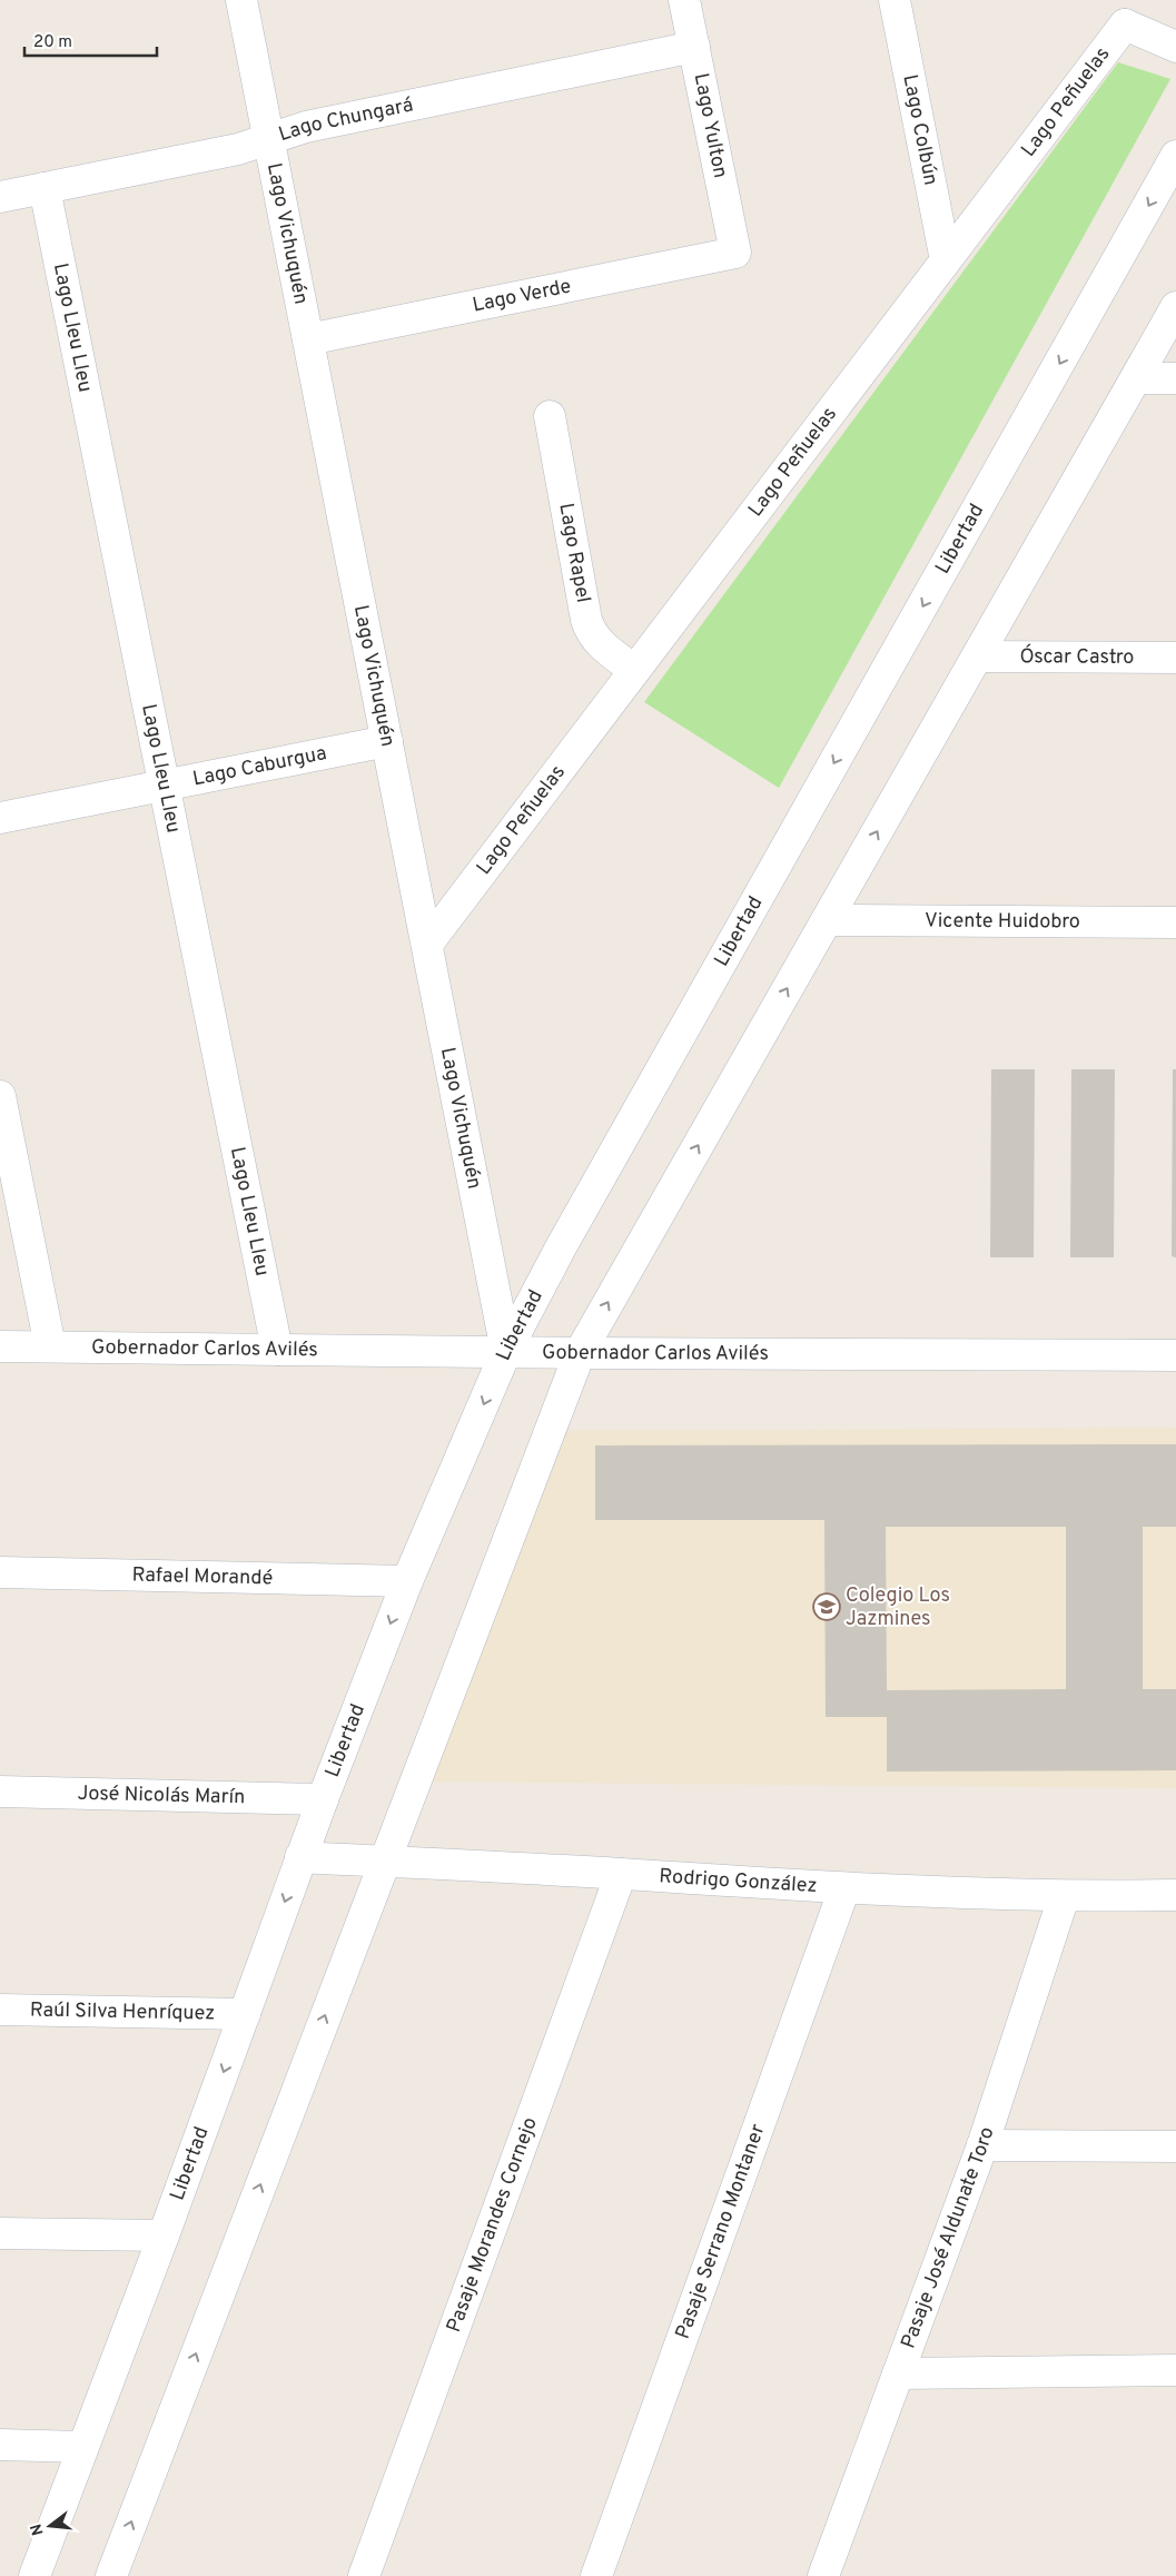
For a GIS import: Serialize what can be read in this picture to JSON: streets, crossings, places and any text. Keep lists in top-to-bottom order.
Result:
{
  "streets": {
    "street": [
      "Lago Peñuelas",
      "Lago Chungará",
      "Lago Yulton",
      "Lago Colbún",
      "Lago Vichuquén",
      "Lago Verde",
      "Lago Lleu Lleu",
      "Libertad",
      "Lago Rapel",
      "Óscar Castro",
      "Lago Caburgua",
      "Vicente Huidobro",
      "Gobernador Carlos Avilés",
      "Rafael Morandé",
      "José Nicolás Marín",
      "Rodrigo González",
      "Raúl Silva Henríquez",
      "Pasaje Morandes Cornejo",
      "Pasaje Serrano Montaner",
      "Pasaje José Aldunate Toro"
    ]
  },
  "crossings": [
    ["Lago Peñuelas", "Lago Colbún"],
    ["Lago Peñuelas", "Lago Vichuquén"],
    ["Lago Peñuelas", "Lago Rapel"],
    ["Lago Chungará", "Lago Yulton"],
    ["Lago Chungará", "Lago Vichuquén"],
    ["Lago Chungará", "Lago Lleu Lleu"],
    ["Lago Yulton", "Lago Verde"],
    ["Lago Vichuquén", "Lago Verde"],
    ["Lago Vichuquén", "Libertad"],
    ["Lago Vichuquén", "Lago Caburgua"],
    ["Lago Vichuquén", "Gobernador Carlos Avilés"],
    ["Lago Lleu Lleu", "Lago Caburgua"],
    ["Lago Lleu Lleu", "Gobernador Carlos Avilés"],
    ["Libertad", "Gobernador Carlos Avilés"],
    ["Libertad", "Rafael Morandé"],
    ["Libertad", "José Nicolás Marín"],
    ["Libertad", "Rodrigo González"],
    ["Libertad", "Raúl Silva Henríquez"],
    ["Rodrigo González", "Pasaje Morandes Cornejo"],
    ["Rodrigo González", "Pasaje Serrano Montaner"],
    ["Rodrigo González", "Pasaje José Aldunate Toro"]
  ],
  "places": {
    "school or university": ["Colegio Los Jazmines"]
  },
  "scale_bar": "20 m",
  "north": "left"
}
